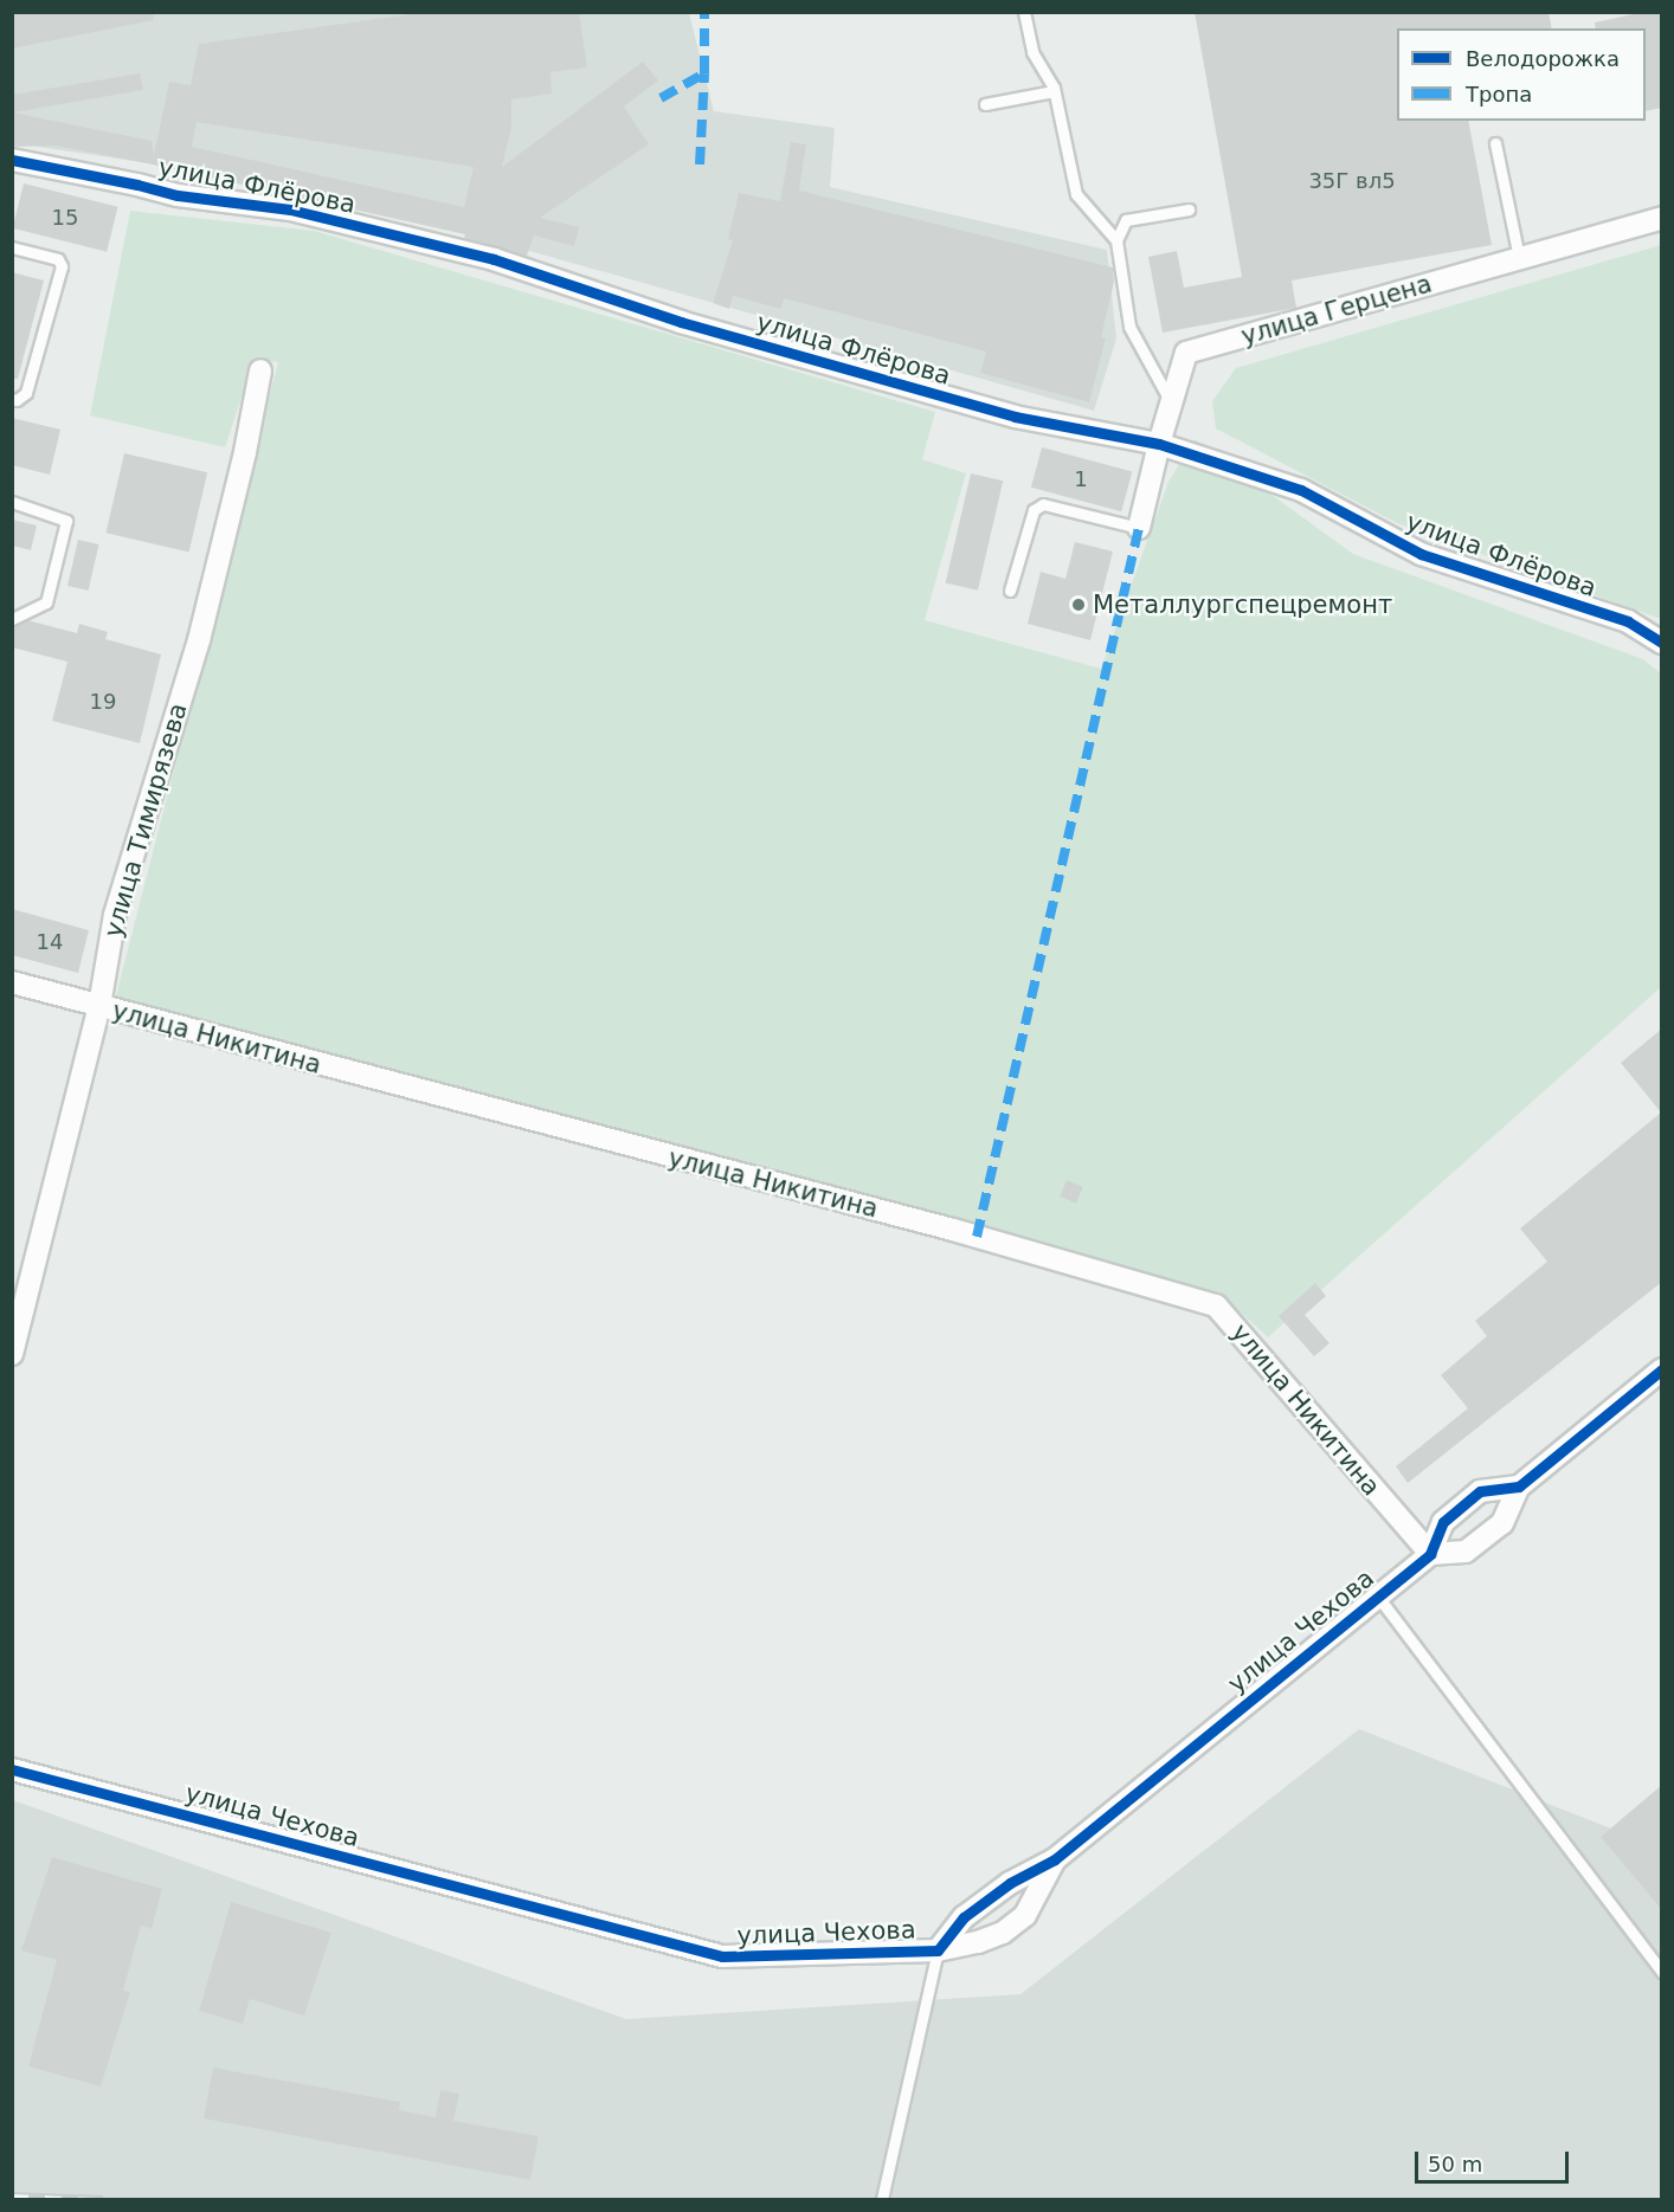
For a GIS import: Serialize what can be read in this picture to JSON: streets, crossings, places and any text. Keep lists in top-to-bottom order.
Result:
{
  "streets": {
    "street": [
      "улица Флёрова",
      "улица Герцена",
      "улица Тимирязева",
      "улица Никитина",
      "улица Чехова"
    ]
  },
  "crossings": [
    ["улица Флёрова", "улица Герцена"],
    ["улица Тимирязева", "улица Никитина"],
    ["улица Никитина", "улица Чехова"]
  ],
  "places": ["Металлургспецремонт"],
  "house_numbers": [
    "35Г вл5",
    "15",
    "1",
    "19",
    "14"
  ],
  "legend": ["Велодорожка", "Тропа"],
  "scale_bar": "50 m"
}
